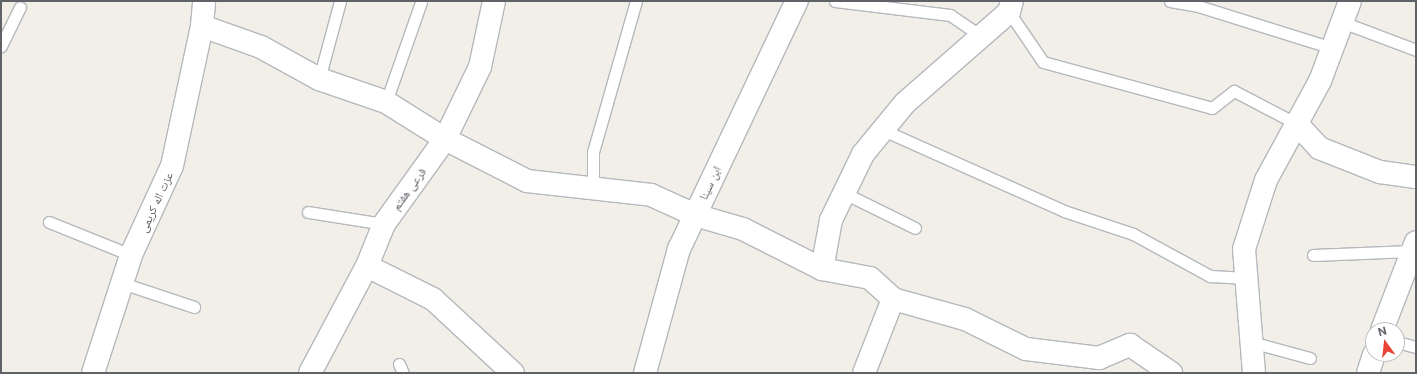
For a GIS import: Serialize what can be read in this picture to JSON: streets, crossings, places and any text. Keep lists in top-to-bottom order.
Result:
{
  "streets": {
    "street": ["ابن سینا", "فرعی هفتم", "عزت اله کریمی"]
  },
  "north": "top"
}
